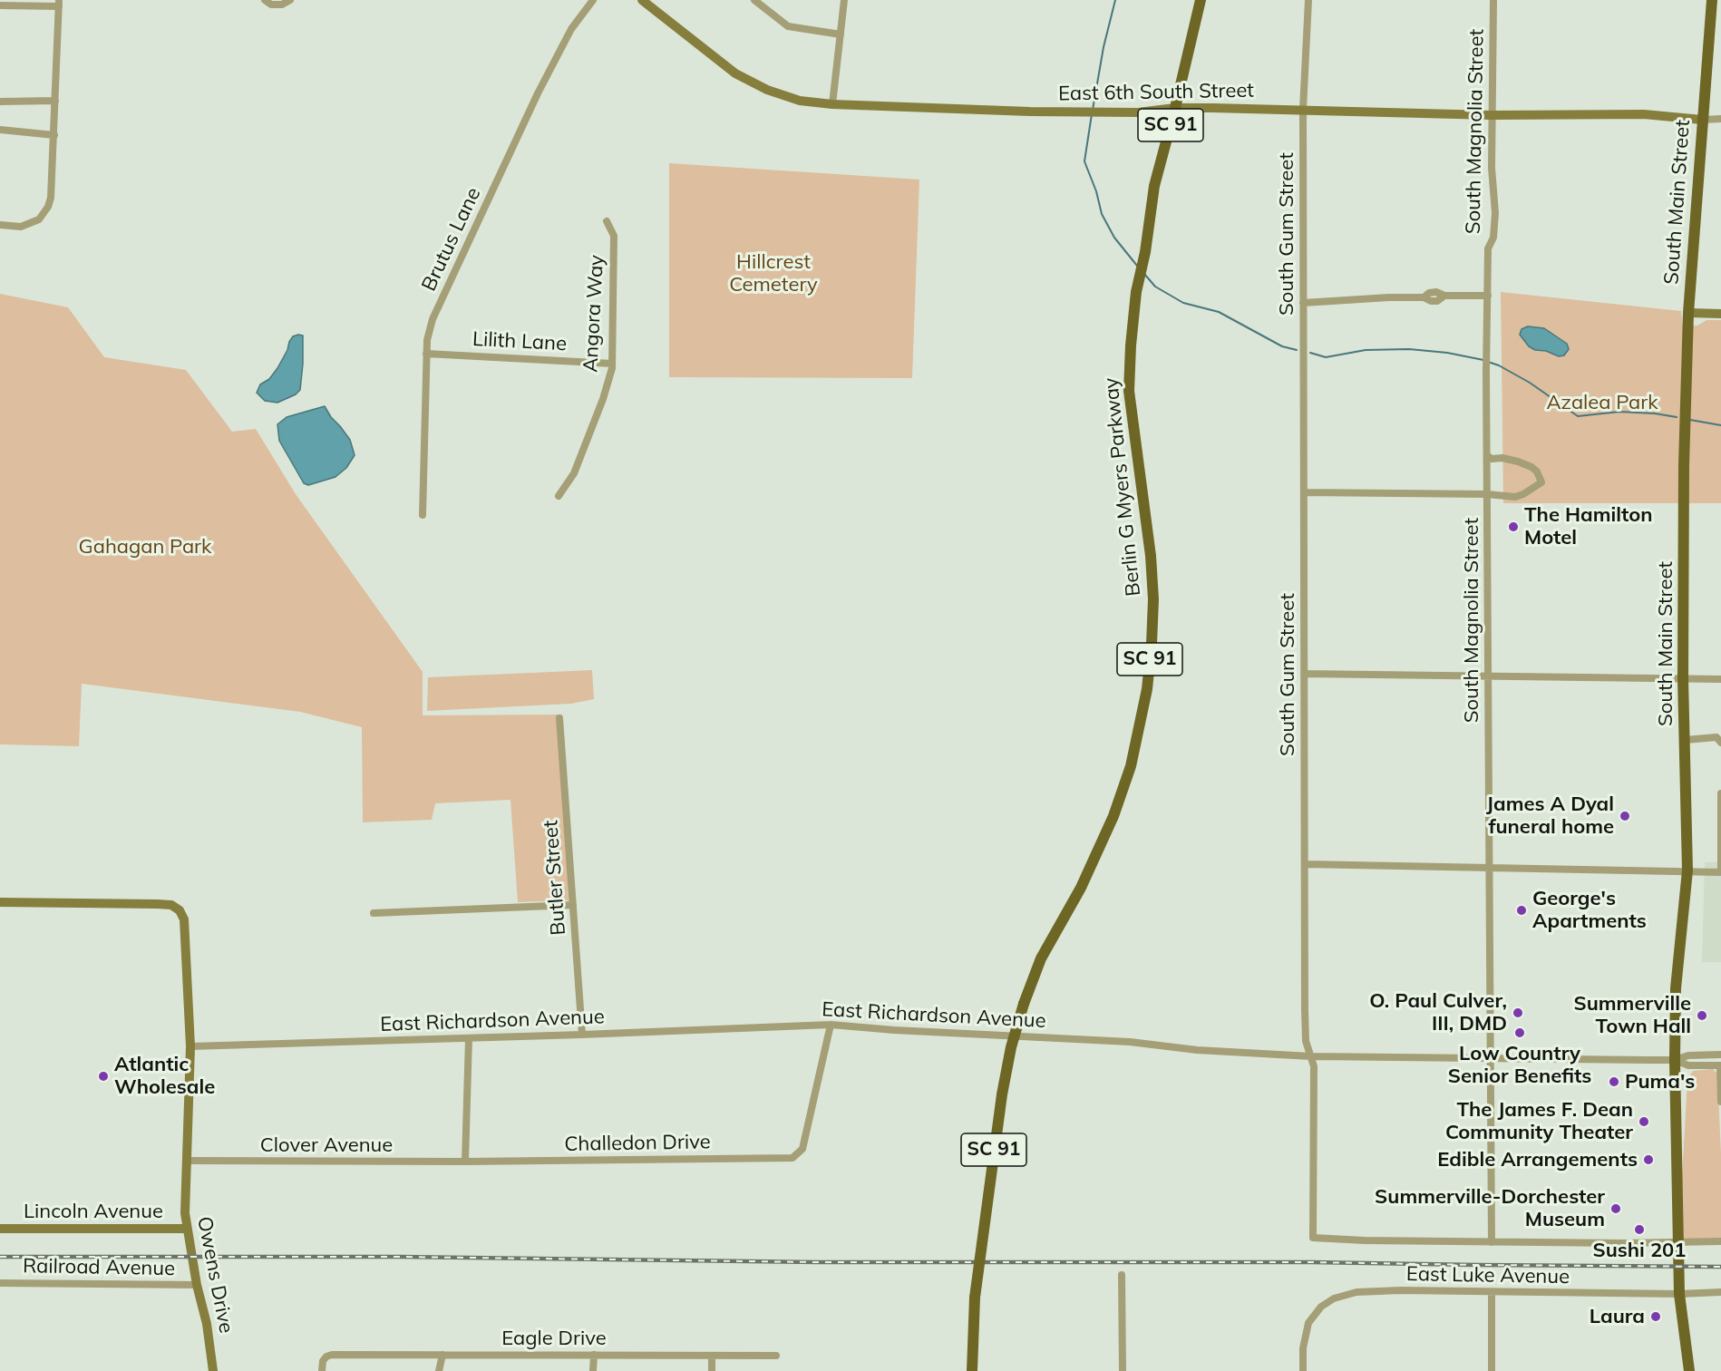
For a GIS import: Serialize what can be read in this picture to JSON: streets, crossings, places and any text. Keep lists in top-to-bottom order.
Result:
{
  "streets": {
    "main road": ["SC 91", "South Main Street", "Berlin G Myers Parkway"],
    "street": [
      "East 6th South Street",
      "South Magnolia Street",
      "South Gum Street",
      "Brutus Lane",
      "Angora Way",
      "Lilith Lane",
      "Butler Street",
      "East Richardson Avenue",
      "Challedon Drive",
      "Clover Avenue",
      "Lincoln Avenue",
      "Railroad Avenue",
      "Owens Drive",
      "East Luke Avenue",
      "Eagle Drive"
    ]
  },
  "crossings": [
    ["East 6th South Street", "South Magnolia Street"],
    ["East 6th South Street", "South Main Street"],
    ["East 6th South Street", "South Gum Street"],
    ["East 6th South Street", "Berlin G Myers Parkway"],
    ["South Magnolia Street", "South Gum Street"],
    ["South Magnolia Street", "East Richardson Avenue"],
    ["South Main Street", "East Richardson Avenue"],
    ["South Main Street", "East Luke Avenue"],
    ["South Gum Street", "East Richardson Avenue"],
    ["Brutus Lane", "Lilith Lane"],
    ["Angora Way", "Lilith Lane"],
    ["Butler Street", "East Richardson Avenue"],
    ["East Richardson Avenue", "Challedon Drive"],
    ["East Richardson Avenue", "Owens Drive"],
    ["Challedon Drive", "Clover Avenue"],
    ["Clover Avenue", "Owens Drive"],
    ["Lincoln Avenue", "Owens Drive"],
    ["Railroad Avenue", "Owens Drive"]
  ],
  "parks": ["Hillcrest Cemetery", "Azalea Park", "Gahagan Park"],
  "places": [
    "The Hamilton Motel",
    "James A Dyal funeral home",
    "George's Apartments",
    "O. Paul Culver, III, DMD",
    "Summerville Town Hall",
    "Low Country Senior Benefits",
    "Atlantic Wholesale",
    "Puma's",
    "The James F. Dean Community Theater",
    "Edible Arrangements",
    "Summerville-Dorchester Museum",
    "Sushi 201",
    "Laura"
  ]
}
